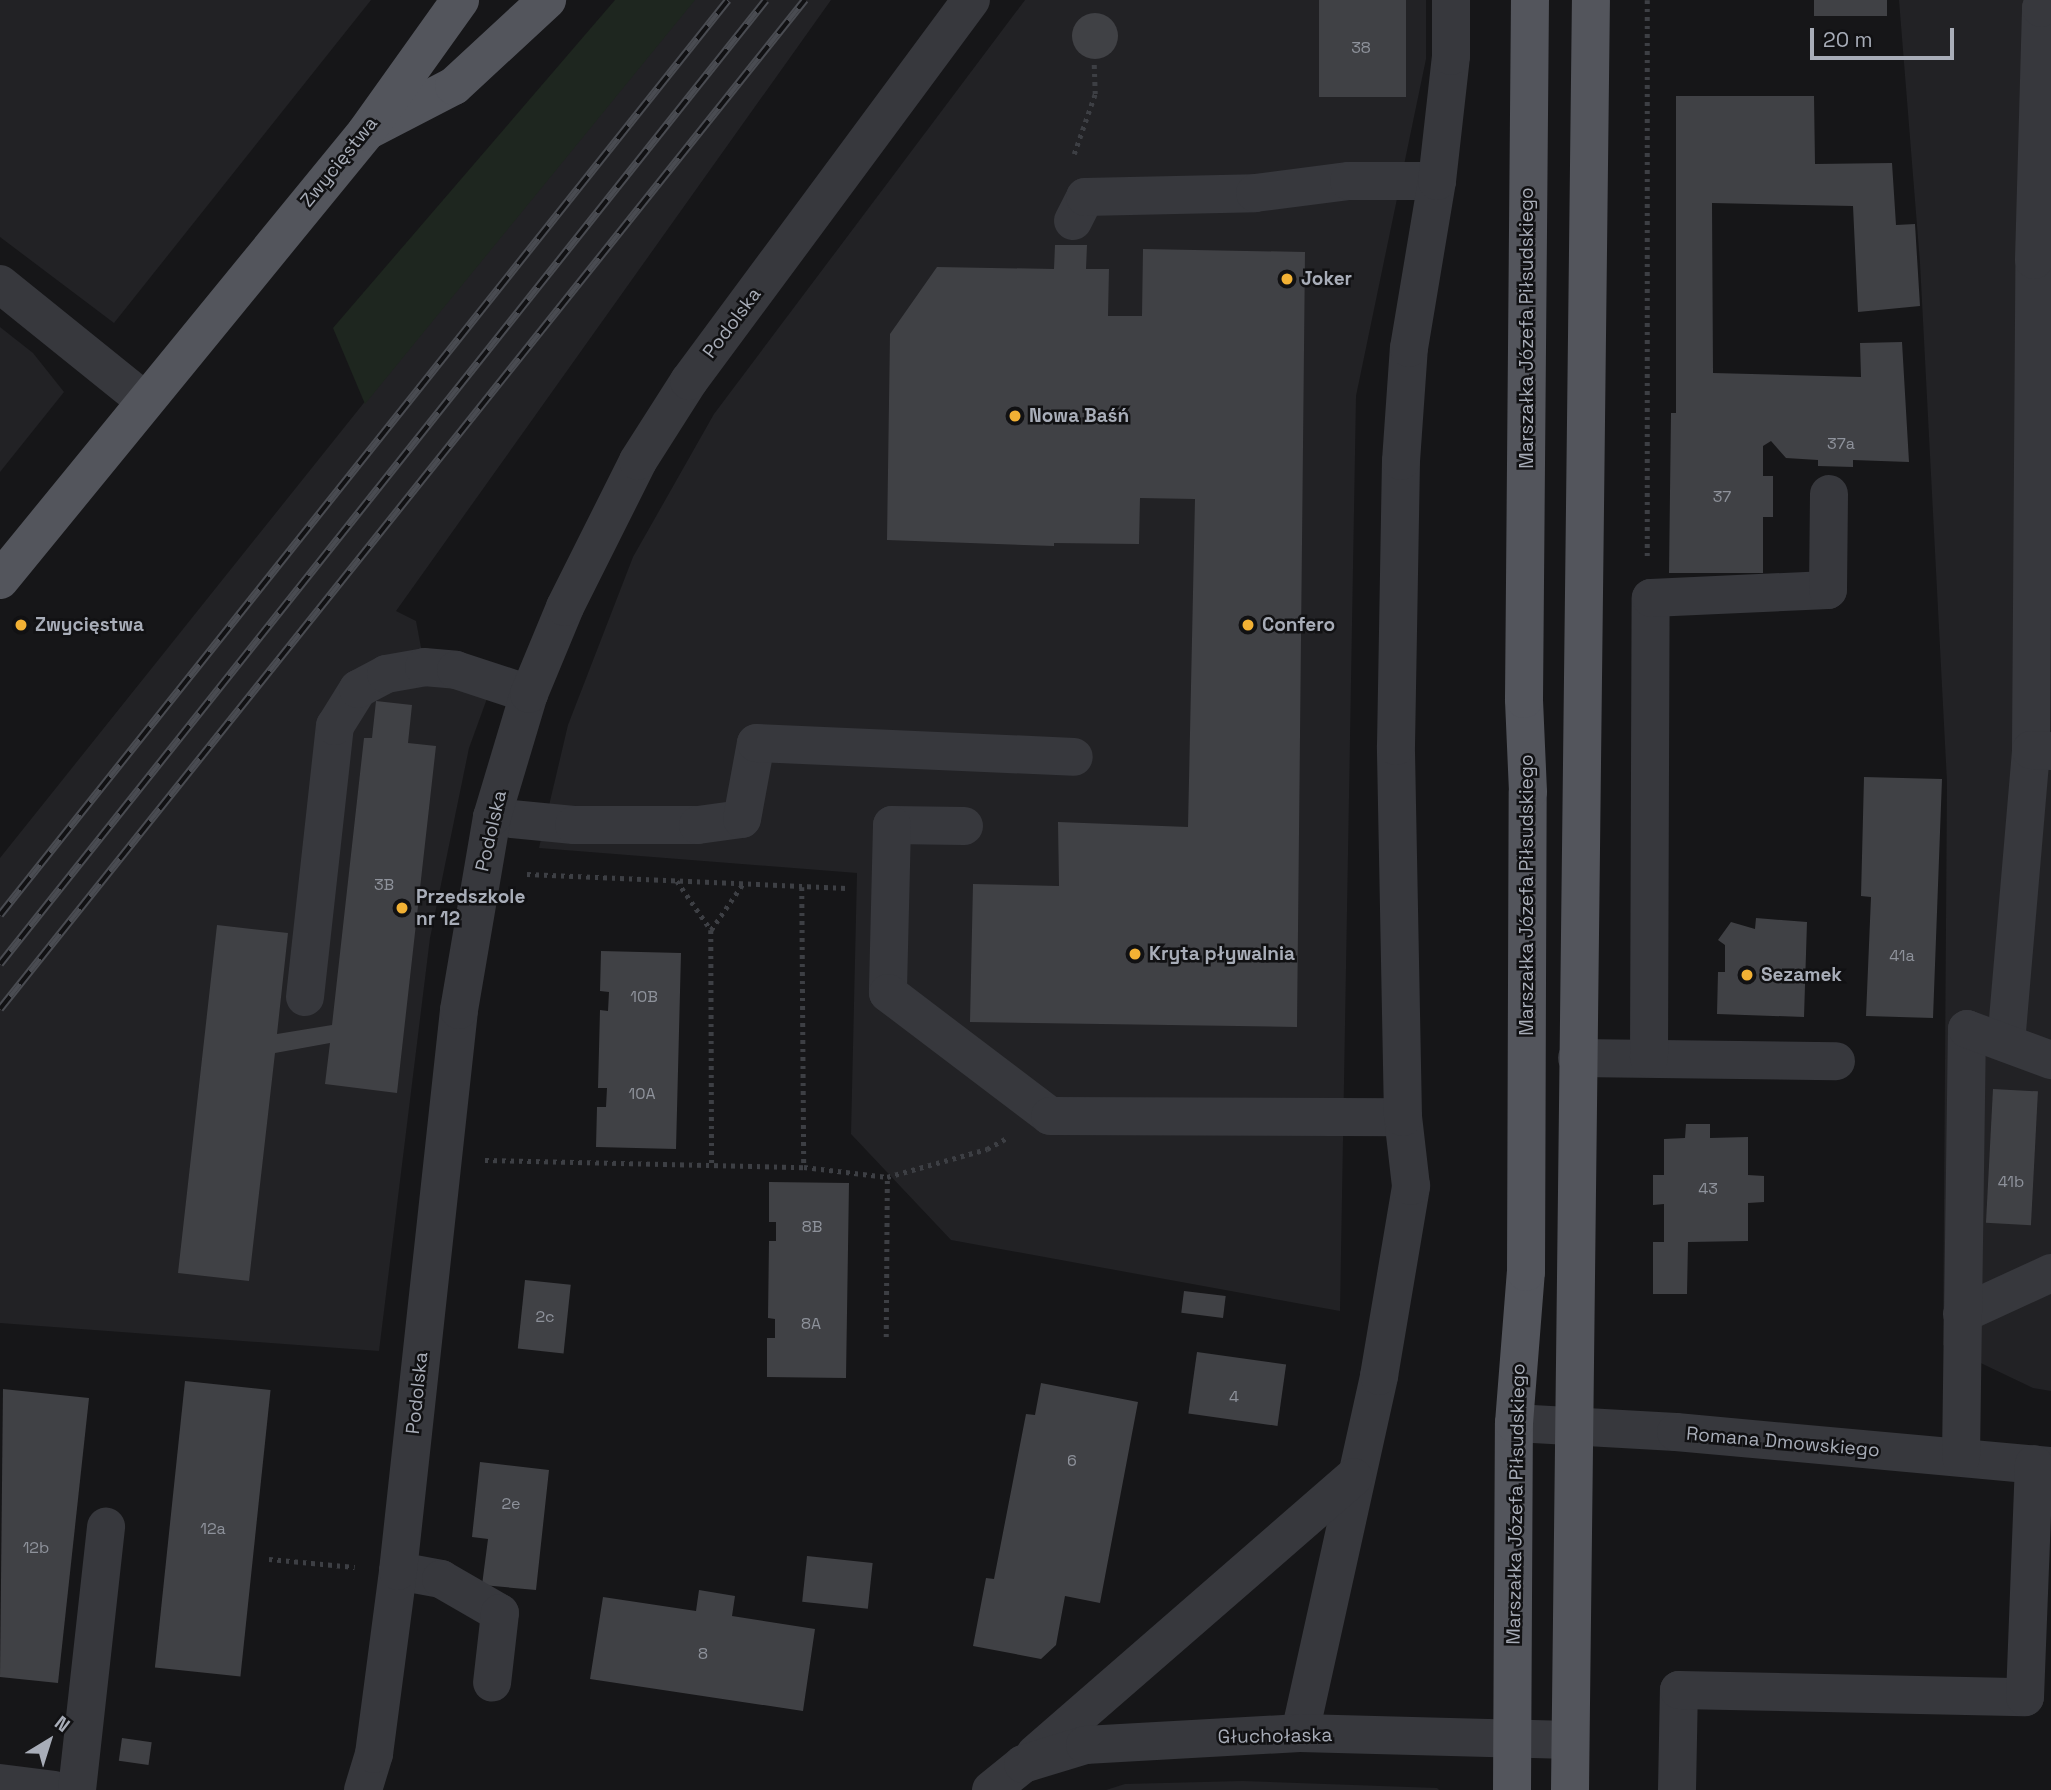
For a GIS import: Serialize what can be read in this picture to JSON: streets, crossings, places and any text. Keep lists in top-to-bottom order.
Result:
{
  "streets": {
    "main road": ["Zwycięstwa", "Marszałka Józefa Piłsudskiego"],
    "street": ["Podolska", "Romana Dmowskiego", "Głuchołaska"]
  },
  "crossings": [
    ["Marszałka Józefa Piłsudskiego", "Romana Dmowskiego"],
    ["Marszałka Józefa Piłsudskiego", "Głuchołaska"]
  ],
  "places": [
    "Joker",
    "Nowa Baśń",
    "Zwycięstwa",
    "Confero",
    "Przedszkole nr 12",
    "Kryta pływalnia",
    "Sezamek"
  ],
  "house_numbers": [
    "38",
    "37a",
    "37",
    "3B",
    "41a",
    "10B",
    "10A",
    "41b",
    "43",
    "8B",
    "2c",
    "8A",
    "4",
    "6",
    "2e",
    "12a",
    "12b",
    "8"
  ],
  "scale_bar": "20 m",
  "north": "top right"
}
